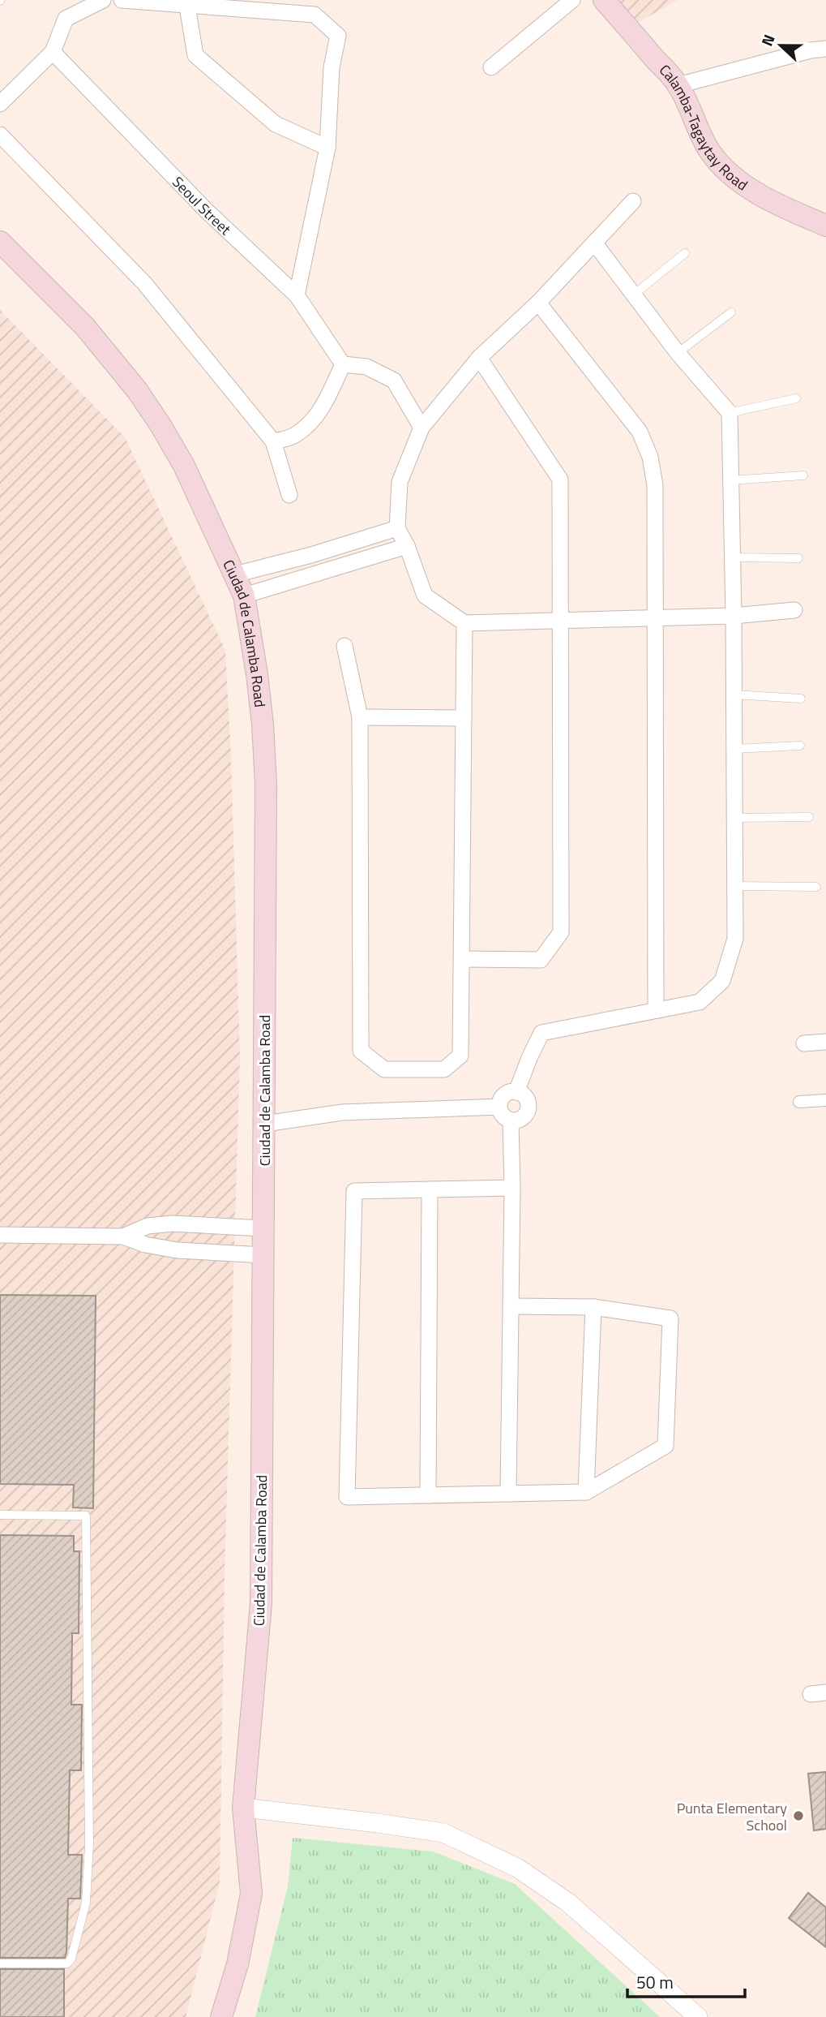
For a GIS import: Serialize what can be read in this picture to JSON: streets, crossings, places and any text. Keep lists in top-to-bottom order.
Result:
{
  "streets": {
    "main road": ["Calamba-Tagaytay Road", "Ciudad de Calamba Road"],
    "street": ["Seoul Street"]
  },
  "places": ["Punta Elementary School"],
  "scale_bar": "50 m",
  "north": "left"
}
